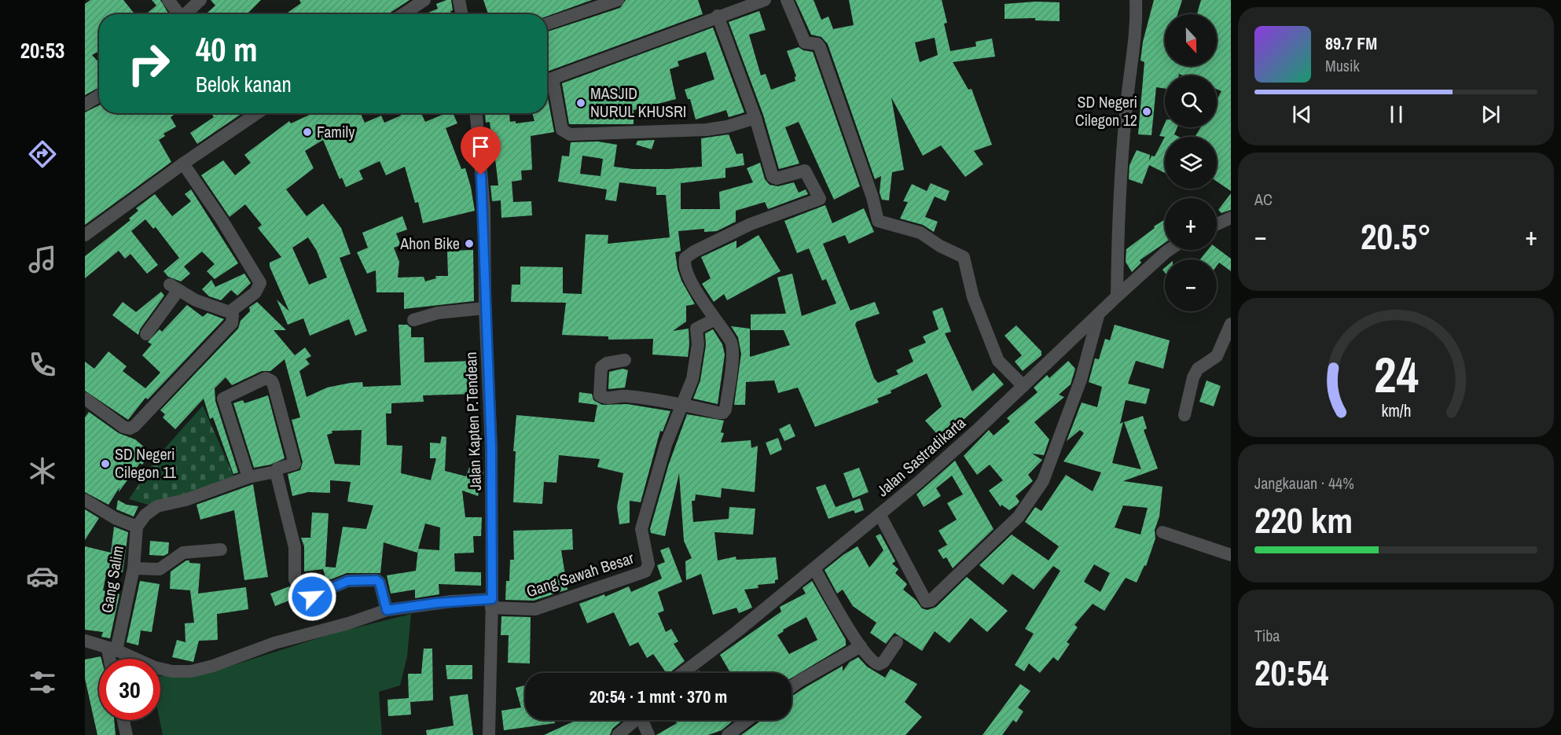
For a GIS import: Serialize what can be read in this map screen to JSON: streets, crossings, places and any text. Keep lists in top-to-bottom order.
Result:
{
  "streets": {
    "street": [
      "Jalan Kapten P.Tendean",
      "Jalan Sastradikarta",
      "Gang Sawah Besar",
      "Gang Salim"
    ]
  },
  "crossings": [
    ["Jalan Kapten P.Tendean", "Gang Sawah Besar"],
    ["Gang Sawah Besar", "Gang Salim"]
  ],
  "places": [
    "MASJID NURUL KHUSRI",
    "SD Negeri Cilegon 12",
    "Family",
    "Ahon Bike",
    "SD Negeri Cilegon 11"
  ],
  "north": "bottom",
  "page": {
    "tabs": "20:53",
    "map_buttons": ["+", "−"],
    "turn": ["40 m", "Belok kanan"],
    "song": ["89.7 FM", "Musik"],
    "tile": [
      "AC",
      ["Jangkauan · 44%", "220 km"],
      ["Tiba", "20:54"]
    ],
    "heat": ["−", "20.5°", "+"],
    "limit": "30",
    "trip": "20:54 · 1 mnt · 370 m",
    "gauge": ["24", "km/h"]
  }
}
